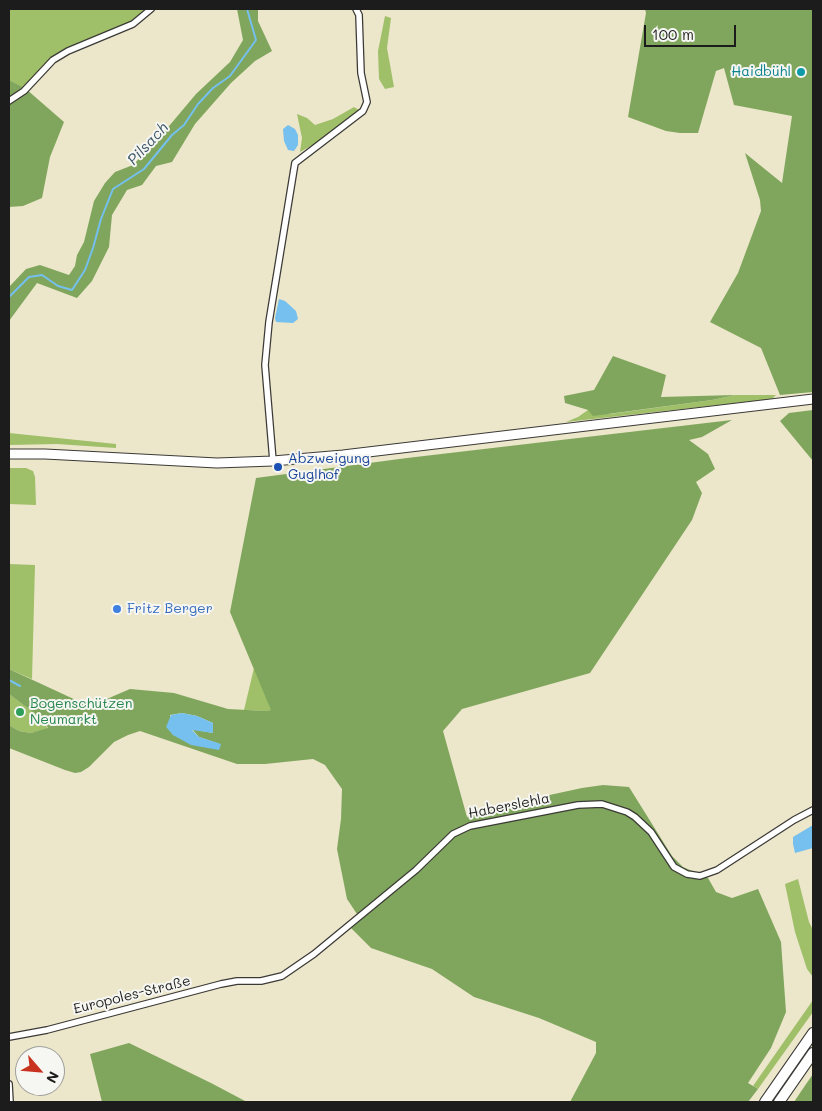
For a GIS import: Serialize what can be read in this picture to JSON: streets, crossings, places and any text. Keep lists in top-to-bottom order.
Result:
{
  "streets": {
    "street": ["Haberslehla", "Europoles-Straße"]
  },
  "crossings": [
    ["Haberslehla", "Europoles-Straße"]
  ],
  "water": ["Pilsach"],
  "places": [
    "Haidbühl",
    "Abzweigung Guglhof",
    "Fritz Berger",
    "Bogenschützen Neumarkt"
  ],
  "scale_bar": "100 m",
  "north": "bottom right"
}
